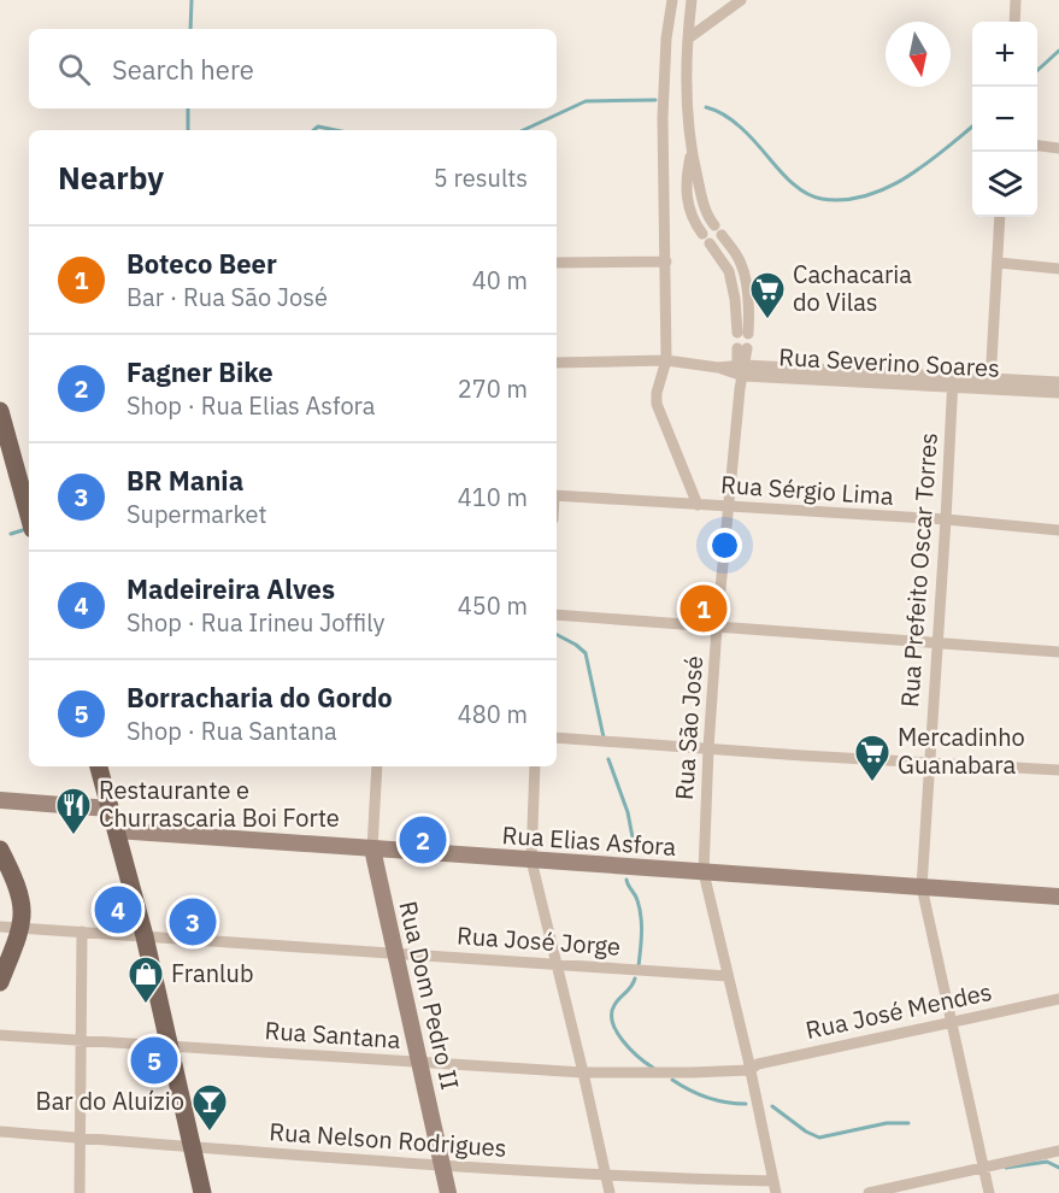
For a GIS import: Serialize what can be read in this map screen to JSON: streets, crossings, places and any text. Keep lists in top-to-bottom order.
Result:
{
  "streets": {
    "street": [
      "Rua Severino Soares",
      "Rua Sérgio Lima",
      "Rua Prefeito Oscar Torres",
      "Rua São José",
      "Rua Elias Asfora",
      "Rua José Jorge",
      "Rua Dom Pedro II",
      "Rua José Mendes",
      "Rua Santana",
      "Rua Nelson Rodrigues"
    ]
  },
  "crossings": [
    ["Rua Severino Soares", "Rua Prefeito Oscar Torres"],
    ["Rua Severino Soares", "Rua São José"],
    ["Rua Sérgio Lima", "Rua Prefeito Oscar Torres"],
    ["Rua Sérgio Lima", "Rua São José"],
    ["Rua Prefeito Oscar Torres", "Rua Elias Asfora"],
    ["Rua Prefeito Oscar Torres", "Rua José Mendes"],
    ["Rua São José", "Rua Elias Asfora"],
    ["Rua São José", "Rua José Jorge"],
    ["Rua São José", "Rua José Mendes"],
    ["Rua São José", "Rua Santana"],
    ["Rua São José", "Rua Nelson Rodrigues"],
    ["Rua Elias Asfora", "Rua Dom Pedro II"],
    ["Rua José Jorge", "Rua Dom Pedro II"],
    ["Rua Dom Pedro II", "Rua Santana"],
    ["Rua Dom Pedro II", "Rua Nelson Rodrigues"],
    ["Rua José Mendes", "Rua Santana"]
  ],
  "places": {
    "supermarket": ["Cachacaria do Vilas", "Mercadinho Guanabara"],
    "restaurant": ["Restaurante e Churrascaria Boi Forte"],
    "shop": ["Franlub"],
    "bar": ["Bar do Aluízio"]
  },
  "north": "bottom",
  "page": {
    "map_buttons": ["+", "−"],
    "search": "Search here",
    "heading": ["Nearby", "5 results"],
    "list": [
      {
        "mark": "1",
        "name": "Boteco Beer",
        "note": "Bar · Rua São José",
        "value": "40 m"
      },
      {
        "mark": "2",
        "name": "Fagner Bike",
        "note": "Shop · Rua Elias Asfora",
        "value": "270 m"
      },
      {
        "mark": "3",
        "name": "BR Mania",
        "note": "Supermarket",
        "value": "410 m"
      },
      {
        "mark": "4",
        "name": "Madeireira Alves",
        "note": "Shop · Rua Irineu Joffily",
        "value": "450 m"
      },
      {
        "mark": "5",
        "name": "Borracharia do Gordo",
        "note": "Shop · Rua Santana",
        "value": "480 m"
      }
    ],
    "pins": [
      "1",
      "2",
      "4",
      "3",
      "5"
    ]
  }
}
